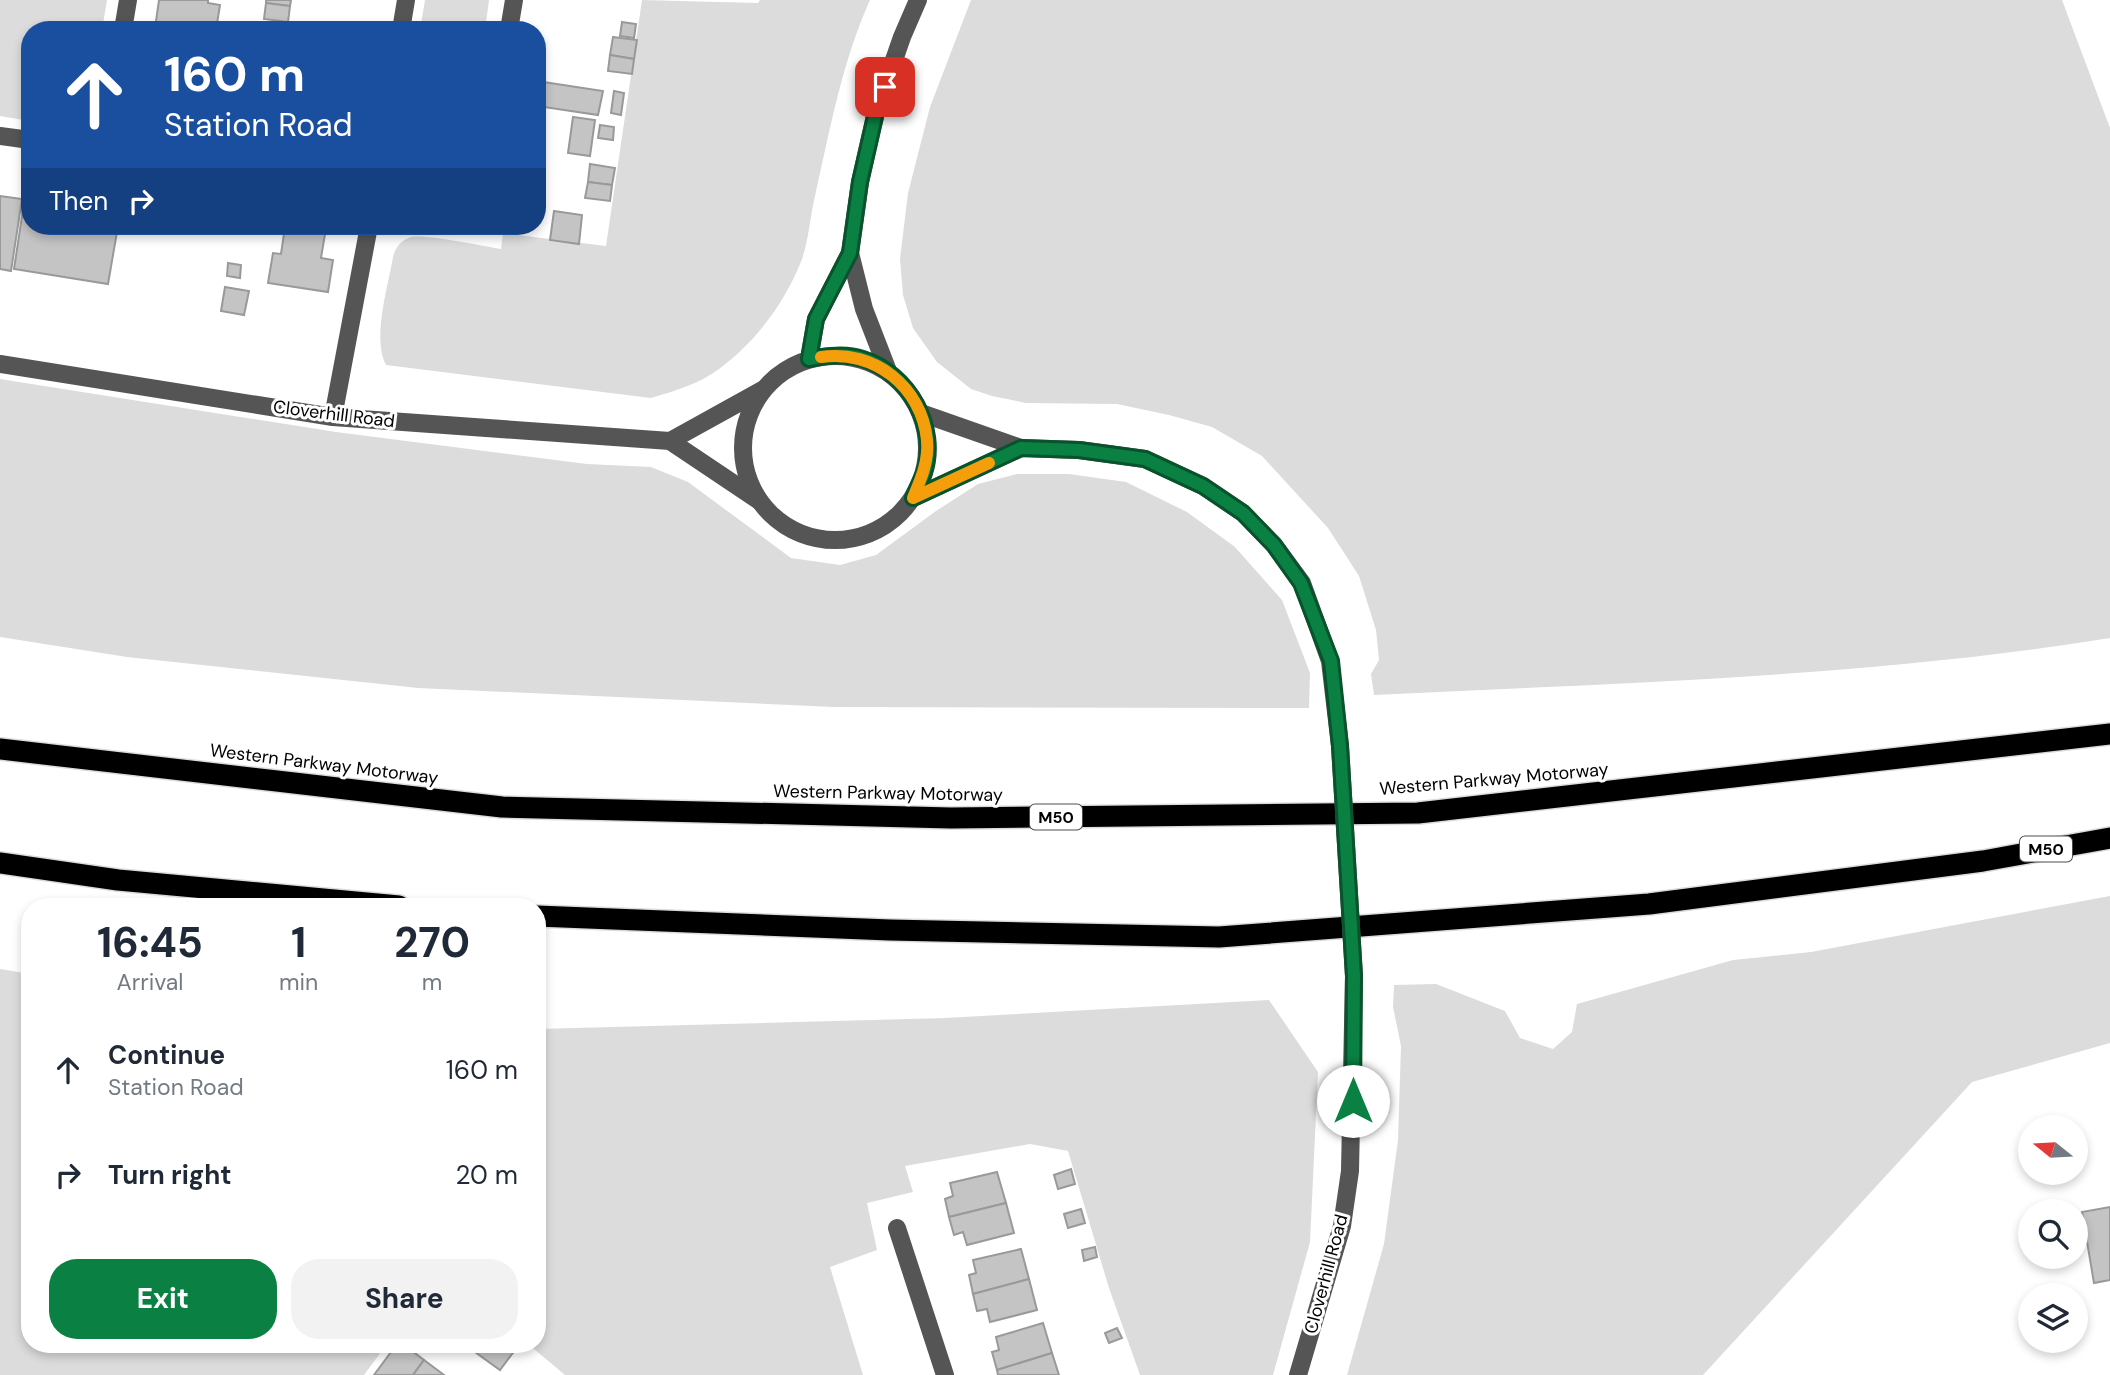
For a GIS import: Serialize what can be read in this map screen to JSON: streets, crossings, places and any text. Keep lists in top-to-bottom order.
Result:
{
  "streets": {
    "highway": ["Western Parkway Motorway", "M50"],
    "street": ["Cloverhill Road"]
  },
  "north": "left",
  "page": {
    "turn": ["160 m", "Station Road"],
    "then": "Then",
    "eta": [
      "16:45",
      "Arrival",
      "1",
      "min",
      "270",
      "m"
    ],
    "list": [
      {
        "name": "Continue",
        "note": "Station Road",
        "value": "160 m"
      },
      {
        "name": "Turn right",
        "value": "20 m"
      }
    ],
    "buttons": ["Exit", "Share"]
  }
}
